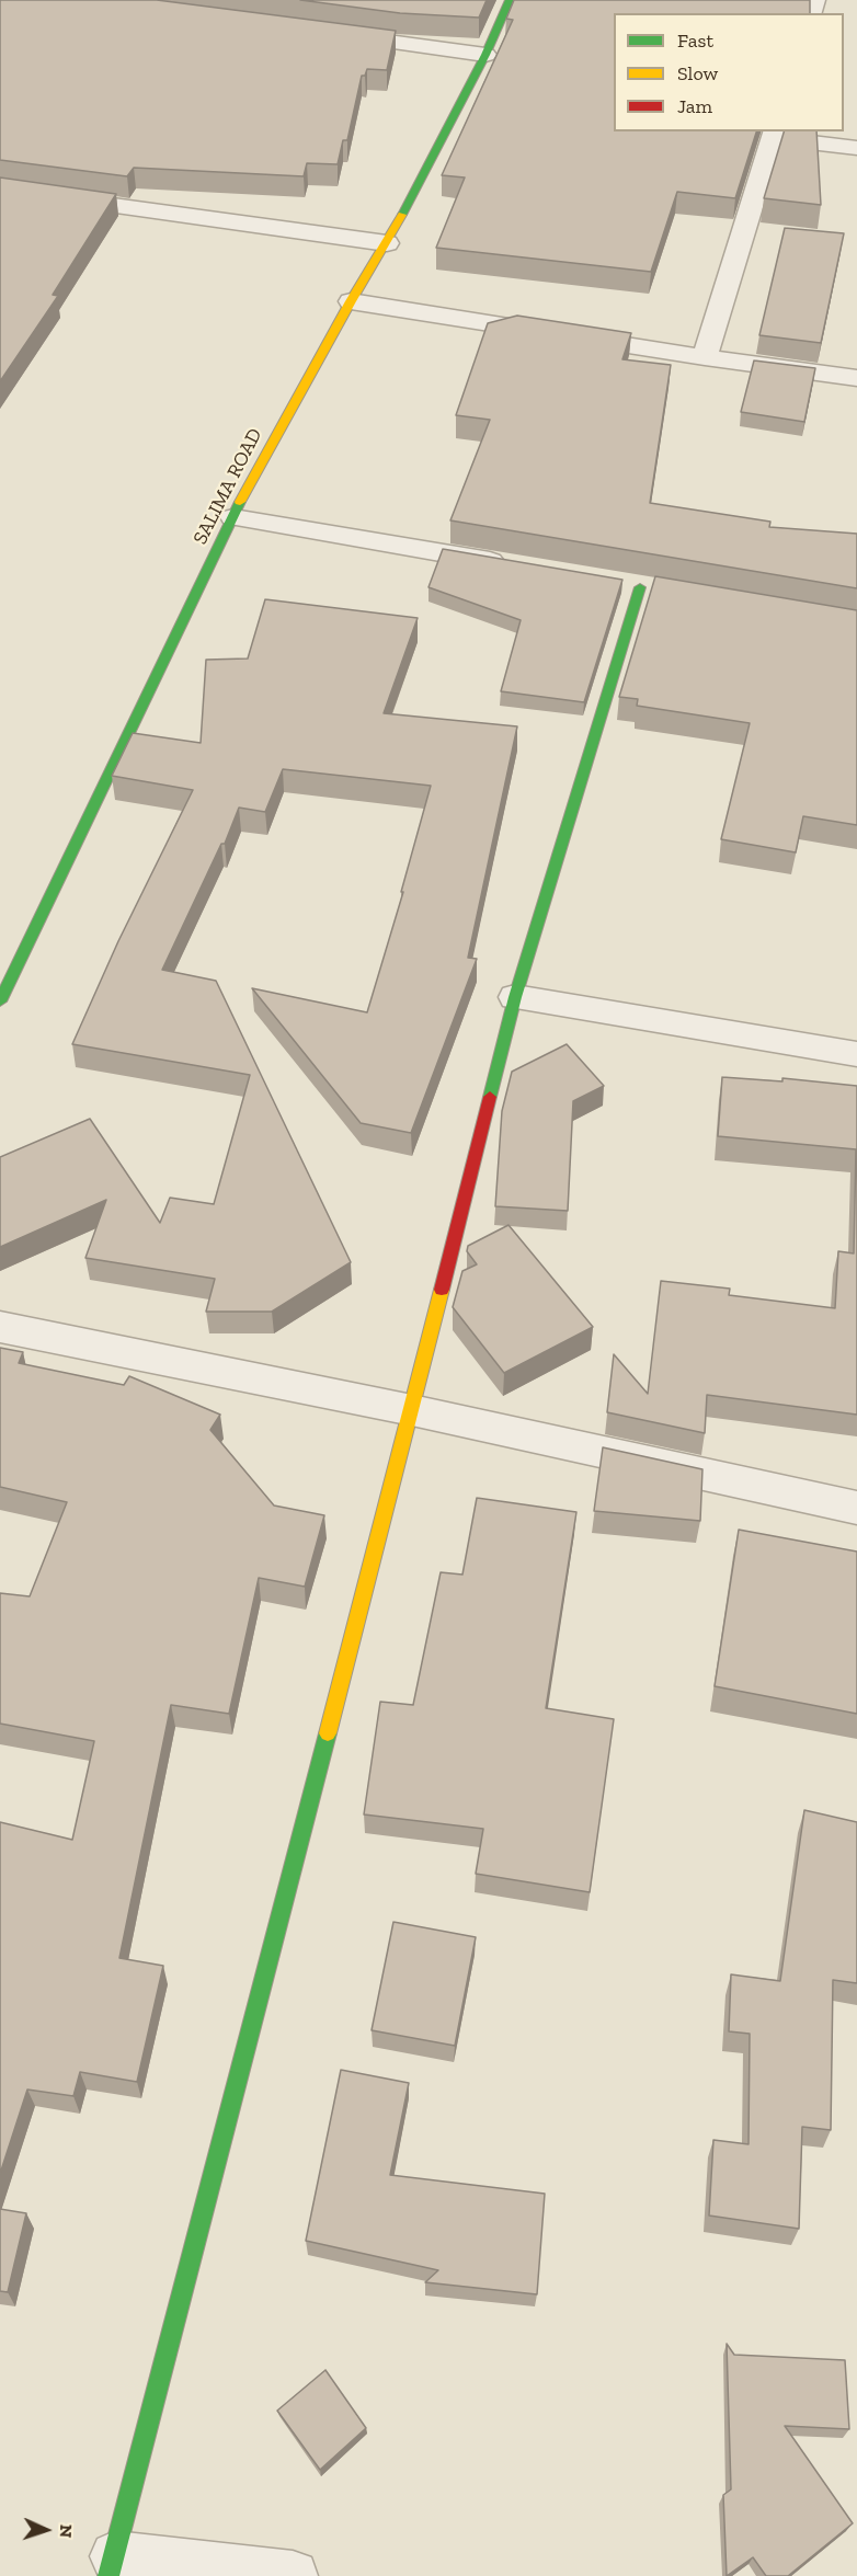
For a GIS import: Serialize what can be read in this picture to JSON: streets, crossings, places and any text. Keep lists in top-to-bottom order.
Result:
{
  "streets": {
    "street": ["SALIMA ROAD"]
  },
  "legend": ["Fast", "Slow", "Jam"],
  "north": "right"
}
